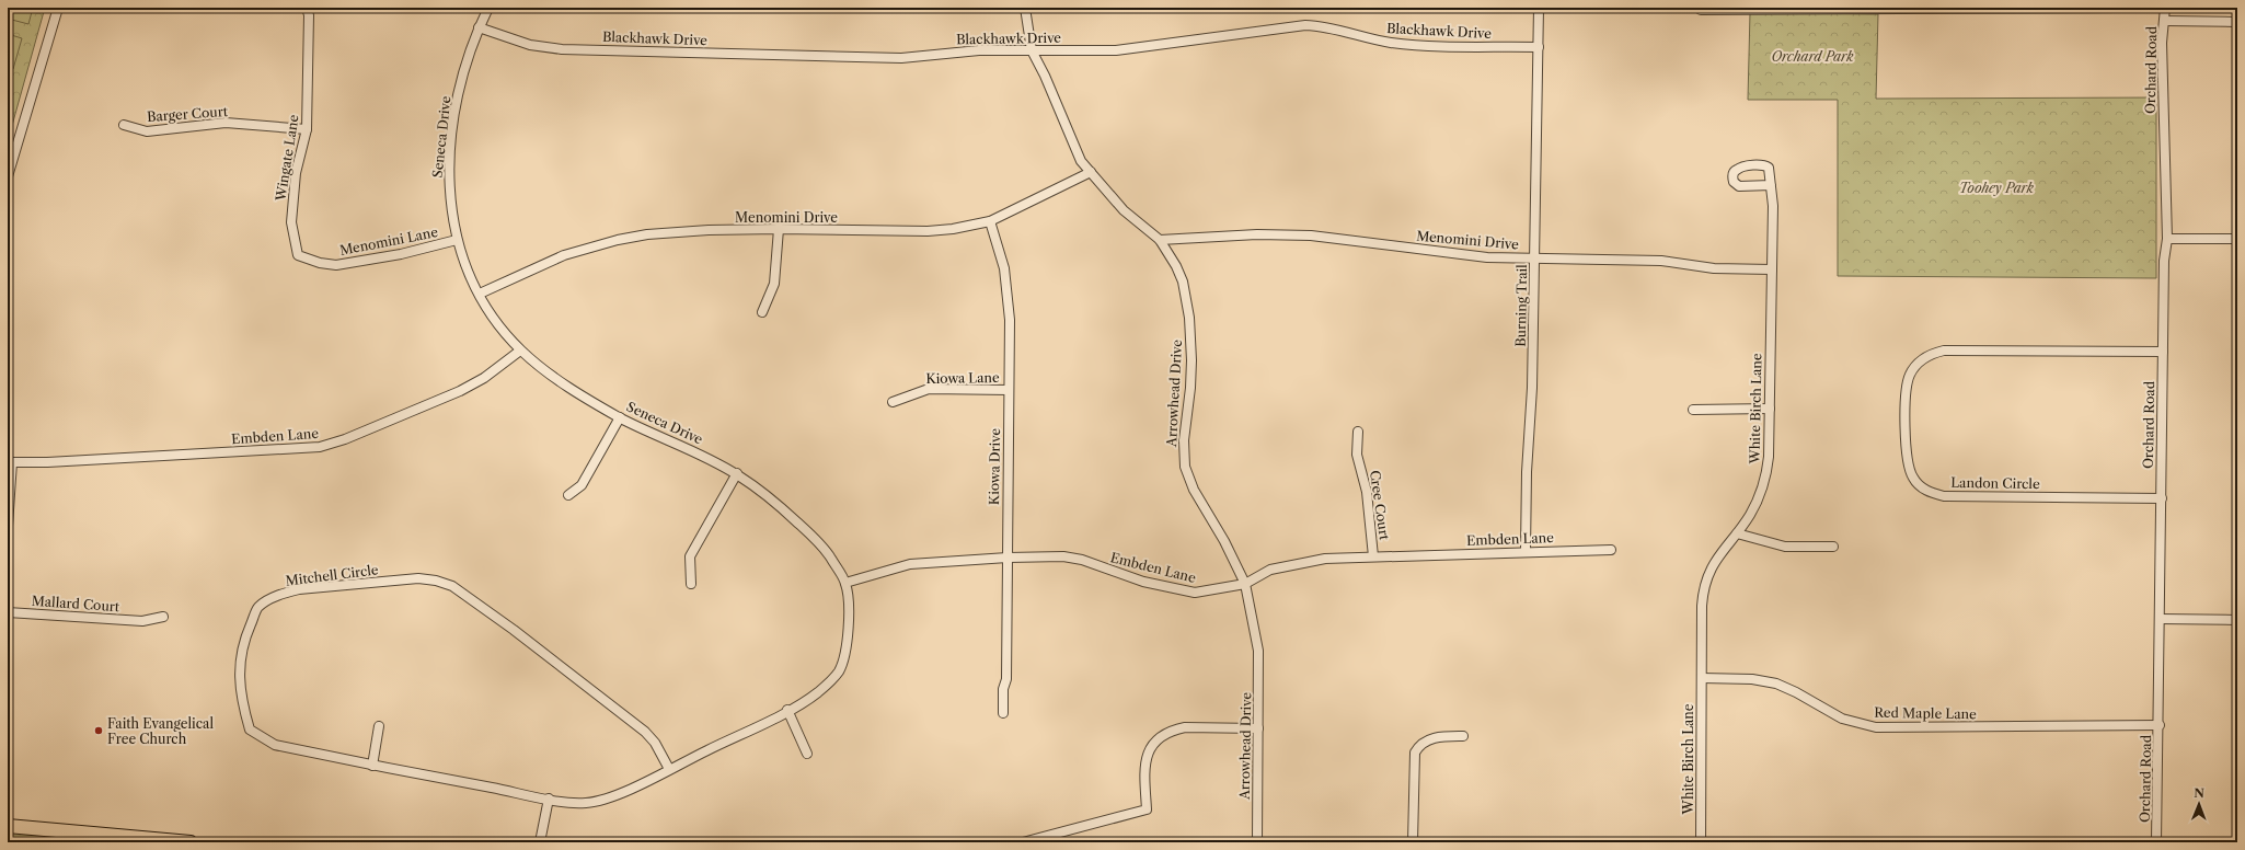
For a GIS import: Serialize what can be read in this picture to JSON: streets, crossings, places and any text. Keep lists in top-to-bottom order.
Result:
{
  "streets": {
    "street": [
      "Blackhawk Drive",
      "Orchard Road",
      "Barger Court",
      "Seneca Drive",
      "Wingate Lane",
      "Menomini Drive",
      "Menomini Lane",
      "Burning Trail",
      "Kiowa Lane",
      "Arrowhead Drive",
      "White Birch Lane",
      "Embden Lane",
      "Kiowa Drive",
      "Landon Circle",
      "Cree Court",
      "Mitchell Circle",
      "Mallard Court",
      "Red Maple Lane"
    ]
  },
  "crossings": [
    ["Blackhawk Drive", "Seneca Drive"],
    ["Blackhawk Drive", "Burning Trail"],
    ["Blackhawk Drive", "Arrowhead Drive"],
    ["Orchard Road", "Landon Circle"],
    ["Orchard Road", "Red Maple Lane"],
    ["Barger Court", "Wingate Lane"],
    ["Seneca Drive", "Menomini Drive"],
    ["Seneca Drive", "Menomini Lane"],
    ["Seneca Drive", "Embden Lane"],
    ["Seneca Drive", "Mitchell Circle"],
    ["Wingate Lane", "Menomini Lane"],
    ["Menomini Drive", "Burning Trail"],
    ["Menomini Drive", "Arrowhead Drive"],
    ["Menomini Drive", "White Birch Lane"],
    ["Menomini Drive", "Kiowa Drive"],
    ["Burning Trail", "Embden Lane"],
    ["Kiowa Lane", "Kiowa Drive"],
    ["Arrowhead Drive", "Embden Lane"],
    ["White Birch Lane", "Red Maple Lane"],
    ["Embden Lane", "Kiowa Drive"],
    ["Embden Lane", "Cree Court"]
  ],
  "parks": ["Orchard Park", "Toohey Park"],
  "places": ["Faith Evangelical Free Church"],
  "north": "top"
}
